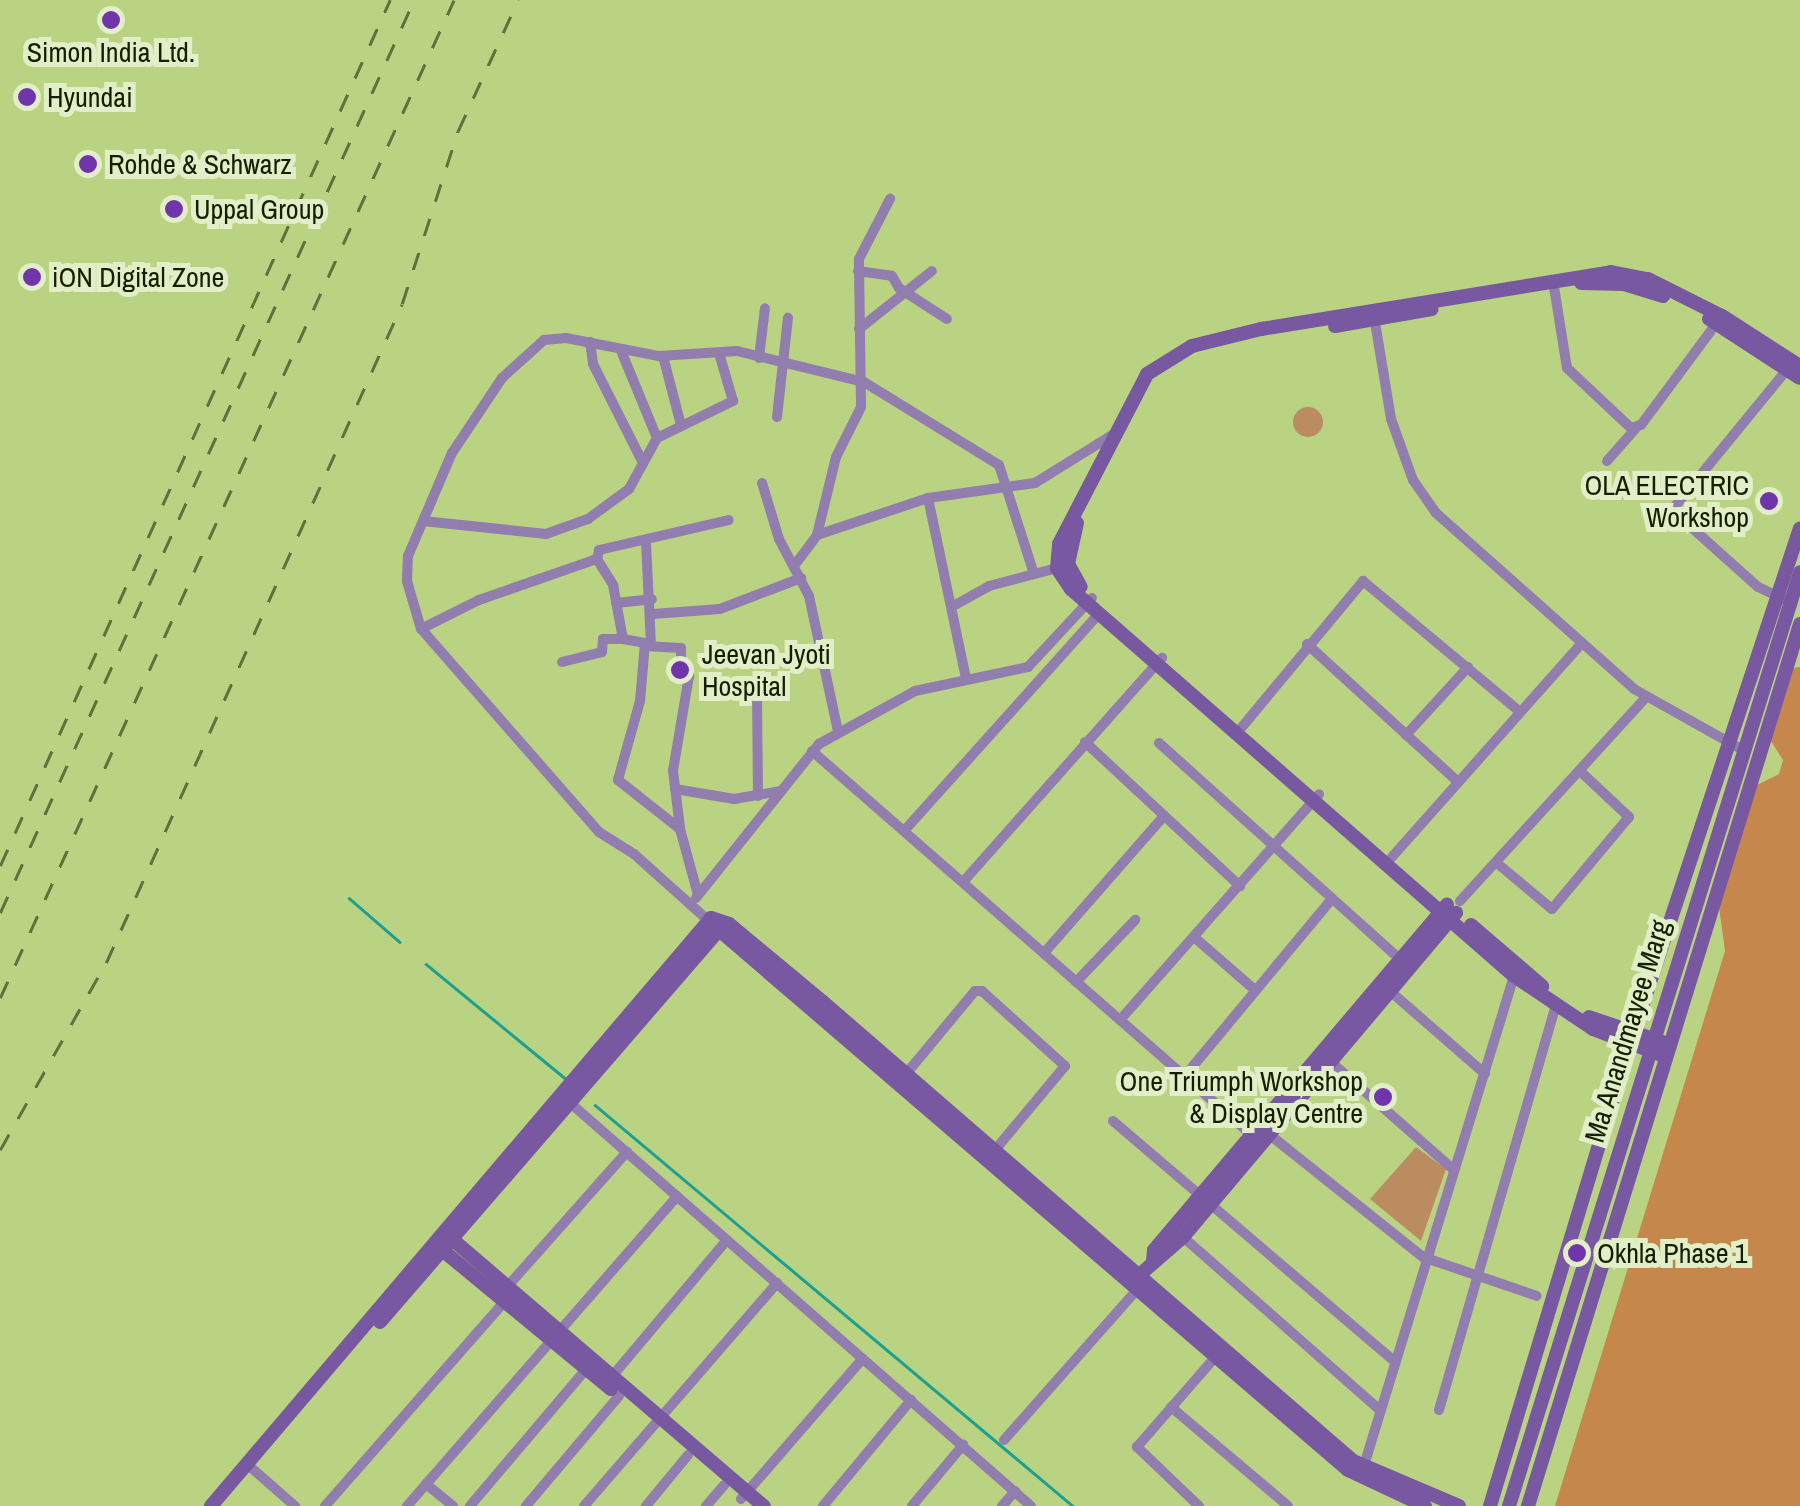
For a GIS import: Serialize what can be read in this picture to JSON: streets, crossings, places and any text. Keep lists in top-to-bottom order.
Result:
{
  "streets": {
    "street": ["Ma Anandmayee Marg"]
  },
  "places": [
    "Simon India Ltd.",
    "Hyundai",
    "Rohde & Schwarz",
    "Uppal Group",
    "iON Digital Zone",
    "OLA ELECTRIC Workshop",
    "Jeevan Jyoti Hospital",
    "One Triumph Workshop & Display Centre",
    "Okhla Phase 1"
  ]
}
